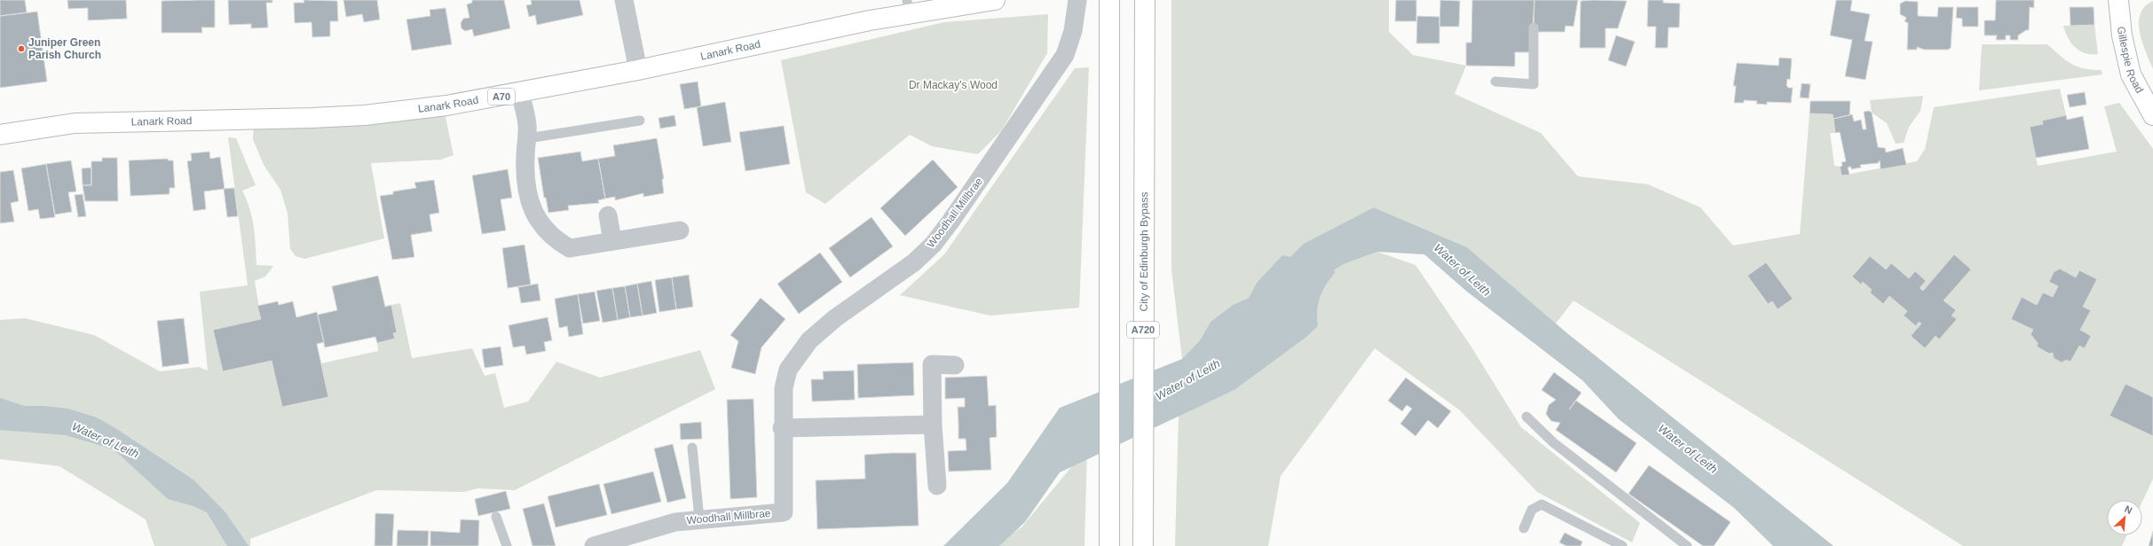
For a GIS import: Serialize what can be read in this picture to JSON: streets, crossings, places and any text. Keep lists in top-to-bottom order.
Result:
{
  "streets": {
    "main road": [
      "Lanark Road",
      "Gillespie Road",
      "A70",
      "City of Edinburgh Bypass",
      "A720"
    ],
    "street": ["Woodhall Millbrae"]
  },
  "water": ["Water of Leith"],
  "parks": ["Dr Mackay's Wood"],
  "places": ["Juniper Green Parish Church"],
  "north": "top right"
}
